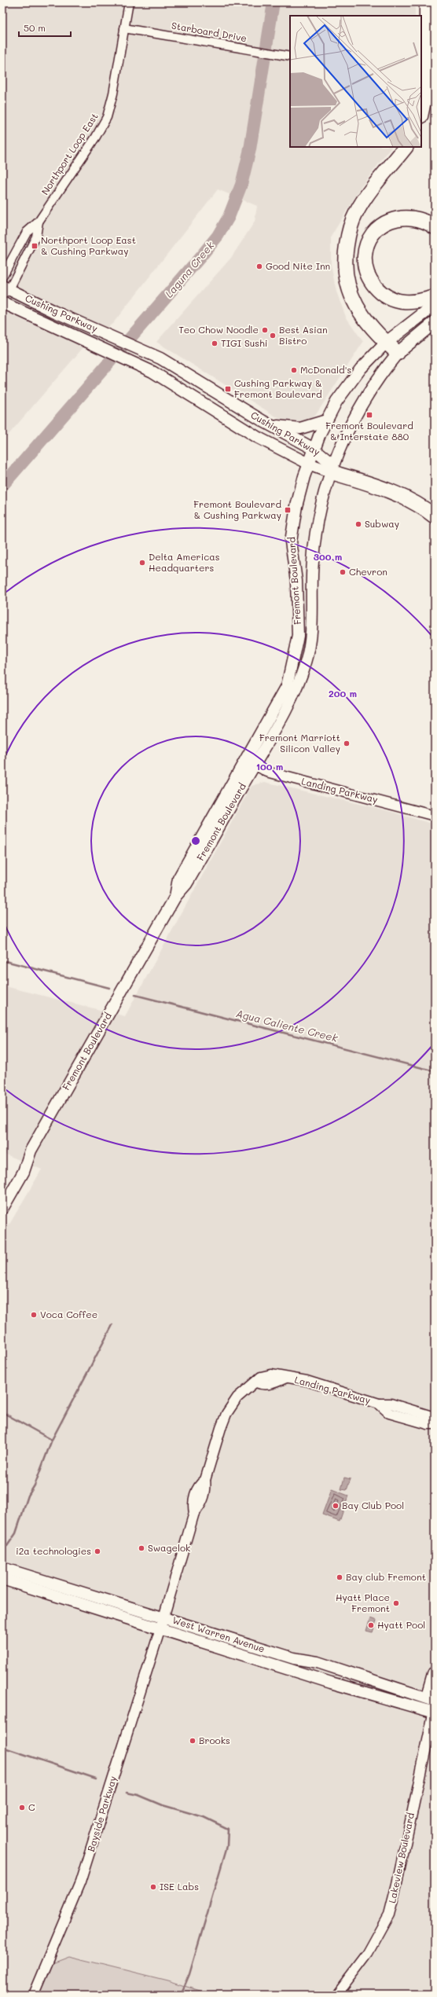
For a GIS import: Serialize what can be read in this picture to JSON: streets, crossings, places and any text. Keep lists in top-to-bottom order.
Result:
{
  "streets": {
    "main road": ["Cushing Parkway", "Fremont Boulevard", "West Warren Avenue"],
    "street": [
      "Starboard Drive",
      "Northport Loop East",
      "Landing Parkway",
      "Bayside Parkway",
      "Lakeview Boulevard"
    ]
  },
  "crossings": [
    ["Starboard Drive", "Northport Loop East"],
    ["Northport Loop East", "Cushing Parkway"],
    ["Cushing Parkway", "Fremont Boulevard"],
    ["Fremont Boulevard", "Landing Parkway"],
    ["Landing Parkway", "West Warren Avenue"],
    ["Landing Parkway", "Bayside Parkway"],
    ["West Warren Avenue", "Bayside Parkway"],
    ["West Warren Avenue", "Lakeview Boulevard"]
  ],
  "water": ["Laguna Creek", "Agua Caliente Creek"],
  "places": {
    "transit": [
      "Northport Loop East & Cushing Parkway",
      "Cushing Parkway & Fremont Boulevard",
      "Fremont Boulevard & Interstate 880",
      "Fremont Boulevard & Cushing Parkway"
    ],
    "other": [
      "Good Nite Inn",
      "Teo Chow Noodle",
      "Best Asian Bistro",
      "TIGI Sushi",
      "McDonald's",
      "Subway",
      "Delta Americas Headquarters",
      "Chevron",
      "Fremont Marriott Silicon Valley",
      "Voca Coffee",
      "Bay Club Pool",
      "Swagelok",
      "i2a technologies",
      "Bay club Fremont",
      "Hyatt Place Fremont",
      "Hyatt Pool",
      "Brooks",
      "C",
      "ISE Labs"
    ]
  },
  "scale_bar": "50 m",
  "rings": ["300 m", "200 m", "100 m"]
}
